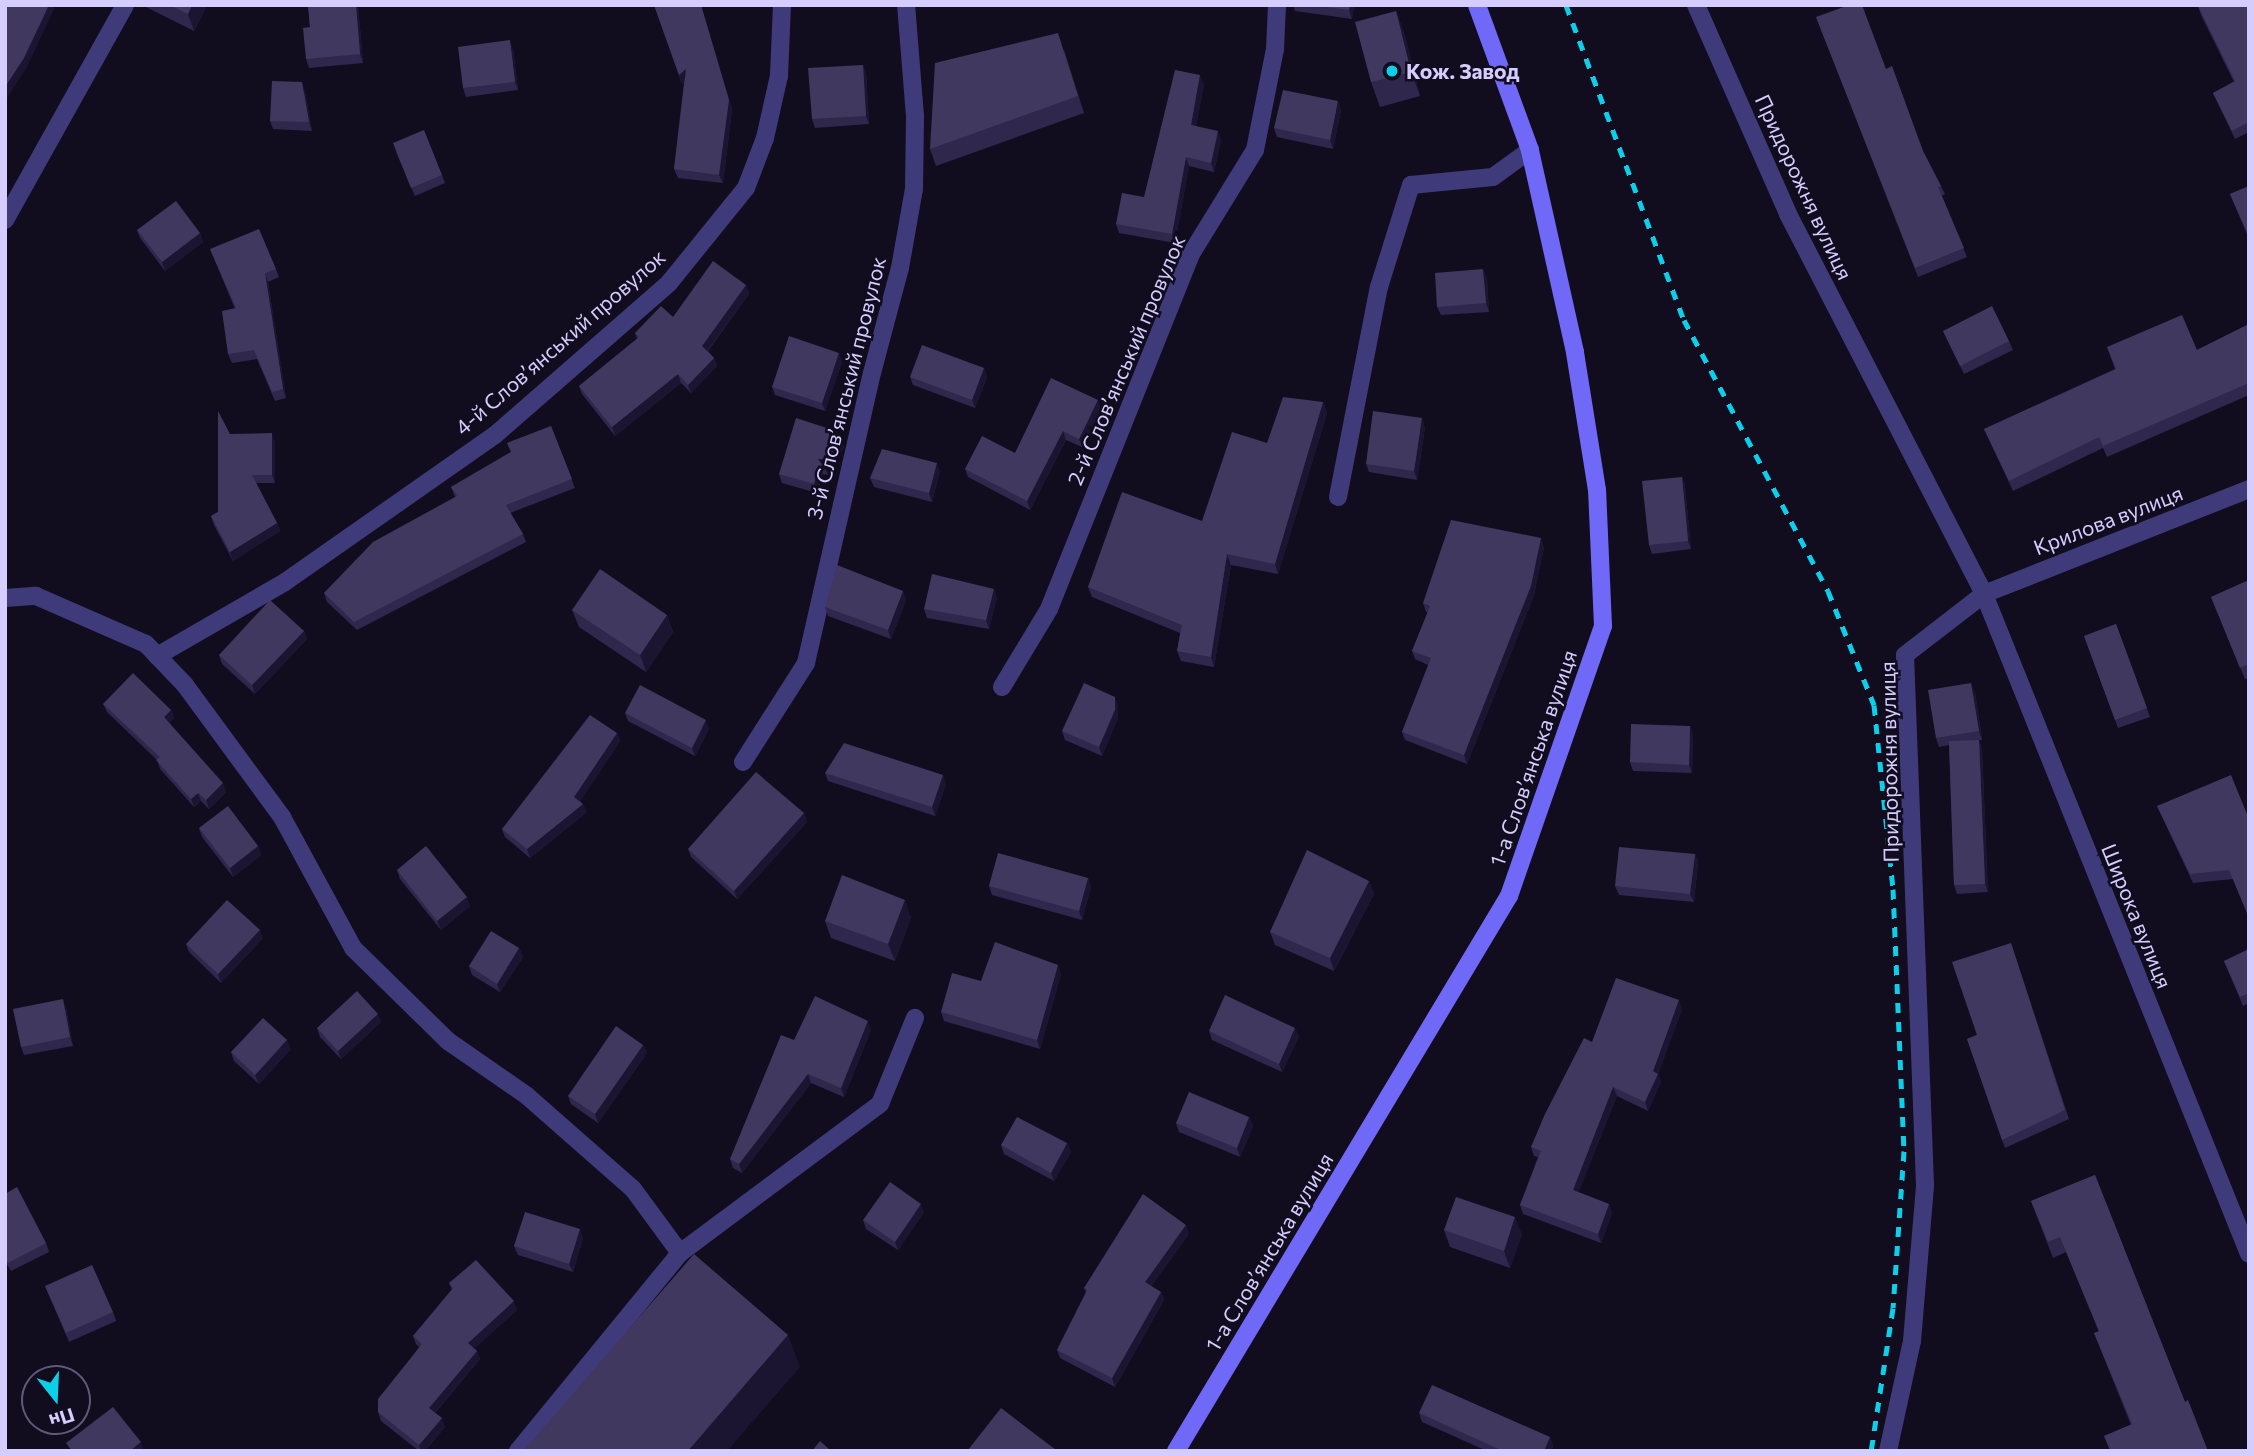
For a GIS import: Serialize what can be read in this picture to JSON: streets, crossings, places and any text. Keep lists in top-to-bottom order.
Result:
{
  "streets": {
    "street": [
      "Придорожня вулиця",
      "4-й Слов’янський провулок",
      "2-й Слов’янський провулок",
      "3-й Слов’янський провулок",
      "Крилова вулиця",
      "1-а Слов’янська вулиця",
      "Широка вулиця"
    ]
  },
  "crossings": [
    ["Придорожня вулиця", "Крилова вулиця"],
    ["Придорожня вулиця", "Широка вулиця"],
    ["Крилова вулиця", "Широка вулиця"]
  ],
  "places": ["Кож. Завод"],
  "north": "bottom"
}
